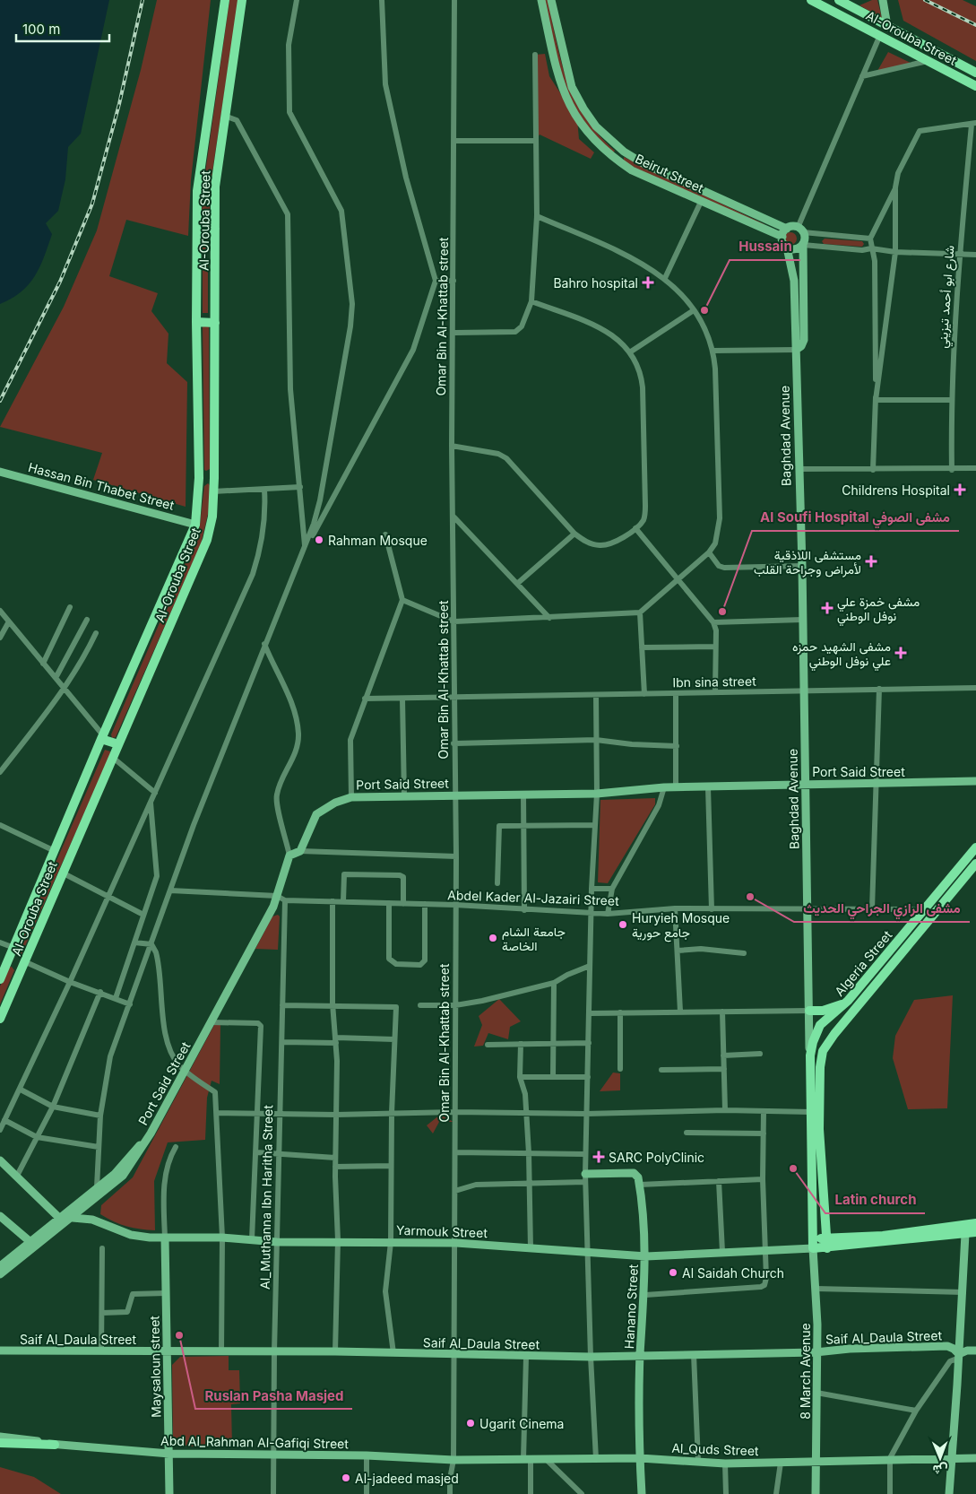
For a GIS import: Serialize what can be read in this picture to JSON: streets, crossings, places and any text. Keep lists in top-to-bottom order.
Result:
{
  "streets": {
    "main road": [
      "Al-Orouba Street",
      "Beirut Street",
      "Baghdad Avenue",
      "Hassan Bin Thabet Street",
      "Port Said Street",
      "Algeria Street",
      "Yarmouk Street",
      "Hanano Street",
      "Saif Al_Daula Street",
      "Maysaloun street",
      "8 March Avenue",
      "Abd Al_Rahman Al-Gafiqi Street",
      "Al_Quds Street"
    ],
    "street": [
      "شارع ابو أحمد تيزيني",
      "Omar Bin Al-Khattab street",
      "Ibn sina street",
      "Abdel Kader Al-Jazairi Street",
      "Al_Muthanna Ibn Haritha Street"
    ]
  },
  "crossings": [
    ["Al-Orouba Street", "Hassan Bin Thabet Street"],
    ["Beirut Street", "Baghdad Avenue"],
    ["Omar Bin Al-Khattab street", "Ibn sina street"],
    ["Omar Bin Al-Khattab street", "Port Said Street"],
    ["Omar Bin Al-Khattab street", "Abdel Kader Al-Jazairi Street"],
    ["Omar Bin Al-Khattab street", "Yarmouk Street"],
    ["Omar Bin Al-Khattab street", "Saif Al_Daula Street"],
    ["Omar Bin Al-Khattab street", "Abd Al_Rahman Al-Gafiqi Street"],
    ["Omar Bin Al-Khattab street", "Al_Quds Street"],
    ["Baghdad Avenue", "Ibn sina street"],
    ["Baghdad Avenue", "Port Said Street"],
    ["Baghdad Avenue", "Abdel Kader Al-Jazairi Street"],
    ["Baghdad Avenue", "Algeria Street"],
    ["Baghdad Avenue", "Yarmouk Street"],
    ["Baghdad Avenue", "8 March Avenue"],
    ["Port Said Street", "Abdel Kader Al-Jazairi Street"],
    ["Abdel Kader Al-Jazairi Street", "Algeria Street"],
    ["Abdel Kader Al-Jazairi Street", "Al_Muthanna Ibn Haritha Street"],
    ["Al_Muthanna Ibn Haritha Street", "Yarmouk Street"],
    ["Al_Muthanna Ibn Haritha Street", "Saif Al_Daula Street"],
    ["Al_Muthanna Ibn Haritha Street", "Abd Al_Rahman Al-Gafiqi Street"],
    ["Yarmouk Street", "Hanano Street"],
    ["Yarmouk Street", "Maysaloun street"],
    ["Yarmouk Street", "8 March Avenue"],
    ["Hanano Street", "Saif Al_Daula Street"],
    ["Hanano Street", "Al_Quds Street"],
    ["Saif Al_Daula Street", "Maysaloun street"],
    ["Saif Al_Daula Street", "8 March Avenue"],
    ["Maysaloun street", "Abd Al_Rahman Al-Gafiqi Street"],
    ["8 March Avenue", "Al_Quds Street"],
    ["Abd Al_Rahman Al-Gafiqi Street", "Al_Quds Street"]
  ],
  "places": {
    "health": [
      "Bahro hospital",
      "Childrens Hospital",
      "مستشفى اللاذقية لأمراض وجراحة القلب",
      "مشفى خمزة علي نوفل الوطني",
      "مشفى الشهيد حمزه علي نوفل الوطني",
      "SARC PolyClinic"
    ],
    "other": [
      "Hussain",
      "Rahman Mosque",
      "Al Soufi Hospital مشفى الصوفي",
      "مشفى الرازي الجراحي الحديث",
      "Huryieh Mosque جامع حورية",
      "جامعة الشام الخاصة",
      "Latin church",
      "Al Saidah Church",
      "Ruslan Pasha Masjed",
      "Ugarit Cinema",
      "Al-jadeed masjed"
    ]
  },
  "scale_bar": "100 m",
  "north": "bottom"
}
